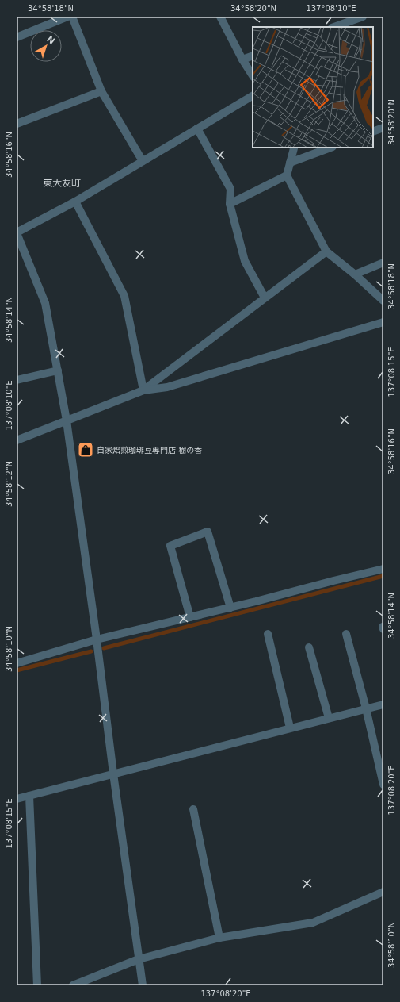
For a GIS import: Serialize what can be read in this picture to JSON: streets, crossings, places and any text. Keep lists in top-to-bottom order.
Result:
{
  "districts": ["東大友町"],
  "places": {
    "shop": ["自家焙煎珈琲豆専門店 樹の香"]
  },
  "north": "top right",
  "coordinates": [
    "34°58'18\"N",
    "34°58'20\"N",
    "137°08'10\"E",
    "34°58'16\"N",
    "34°58'14\"N",
    "137°08'15\"E",
    "34°58'12\"N",
    "34°58'10\"N",
    "137°08'20\"E"
  ]
}
